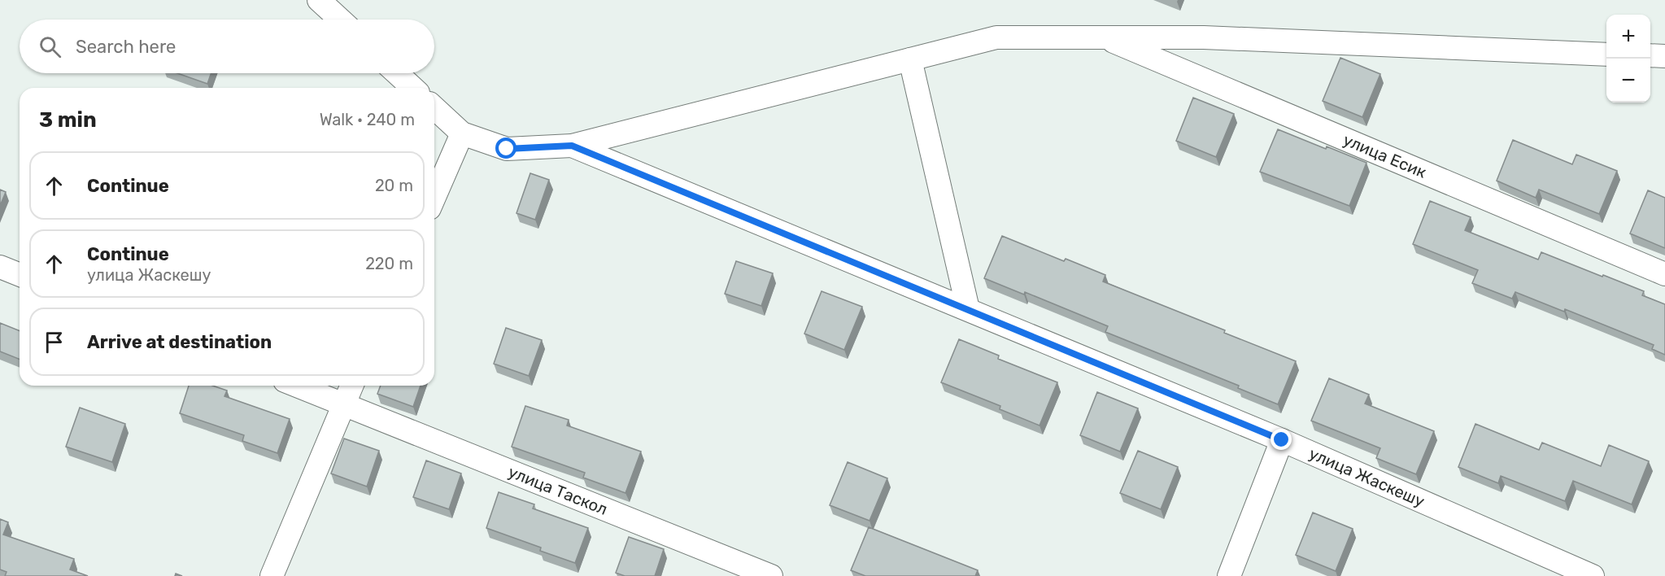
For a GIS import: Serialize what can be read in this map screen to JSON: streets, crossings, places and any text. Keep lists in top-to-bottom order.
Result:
{
  "streets": {
    "street": ["улица Есик", "улица Жаскешу", "улица Таскол"]
  },
  "page": {
    "map_buttons": ["+", "−"],
    "search": "Search here",
    "heading": ["3 min", "Walk · 240 m"],
    "list": [
      ["Continue", "20 m"],
      ["Continue", "улица Жаскешу", "220 m"],
      "Arrive at destination"
    ]
  }
}
